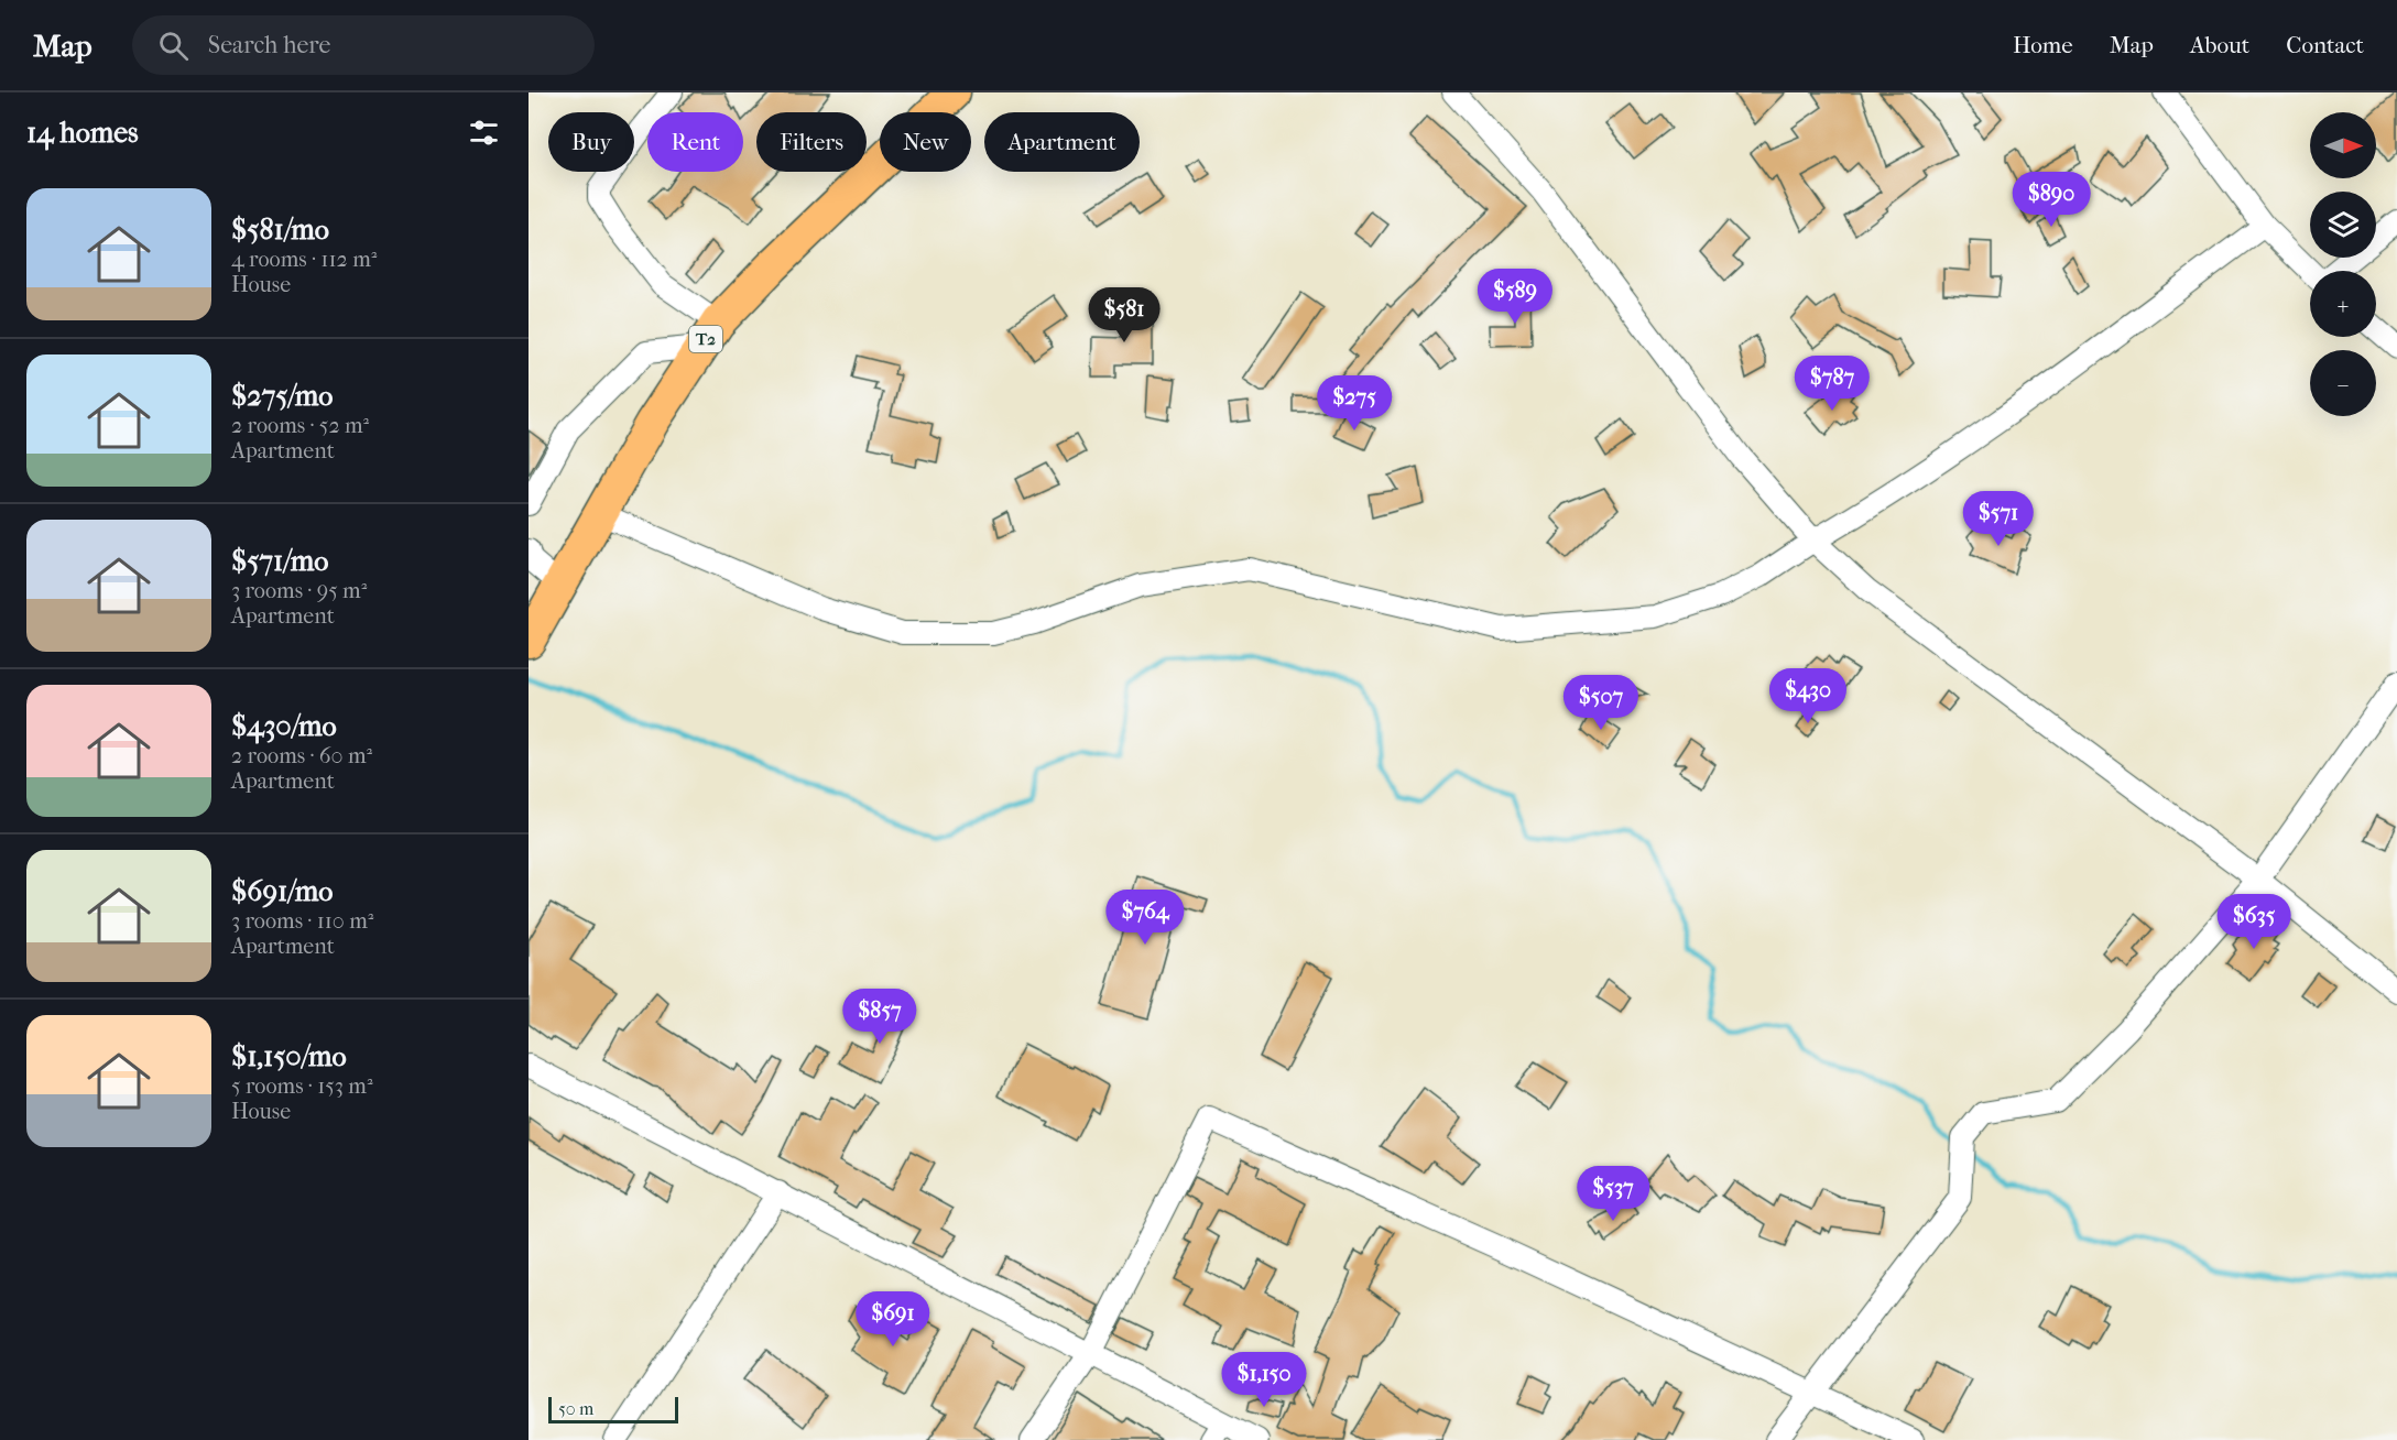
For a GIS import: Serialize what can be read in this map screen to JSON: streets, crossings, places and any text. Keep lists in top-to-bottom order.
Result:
{
  "streets": {
    "highway": ["T2"]
  },
  "scale_bar": "50 m",
  "north": "right",
  "page": {
    "header": "Map",
    "search": "Search here",
    "nav": [
      "Home",
      "Map",
      "About",
      "Contact"
    ],
    "heading": "14 homes",
    "map_buttons": ["+", "−"],
    "chip": [
      "Buy",
      "Rent",
      "Filters",
      "New",
      "Apartment"
    ],
    "list": [
      {
        "name": "$581/mo",
        "note": "4 rooms · 112 m² · House"
      },
      {
        "name": "$275/mo",
        "note": "2 rooms · 52 m² · Apartment"
      },
      {
        "name": "$571/mo",
        "note": "3 rooms · 95 m² · Apartment"
      },
      {
        "name": "$430/mo",
        "note": "2 rooms · 60 m² · Apartment"
      },
      {
        "name": "$691/mo",
        "note": "3 rooms · 110 m² · Apartment"
      },
      {
        "name": "$1,150/mo",
        "note": "5 rooms · 153 m² · House"
      }
    ],
    "price": [
      "$890",
      "$589",
      "$581",
      "$787",
      "$275",
      "$571",
      "$430",
      "$507",
      "$764",
      "$635",
      "$857",
      "$537",
      "$691",
      "$1,150"
    ],
    "scale": "50 m"
  }
}
